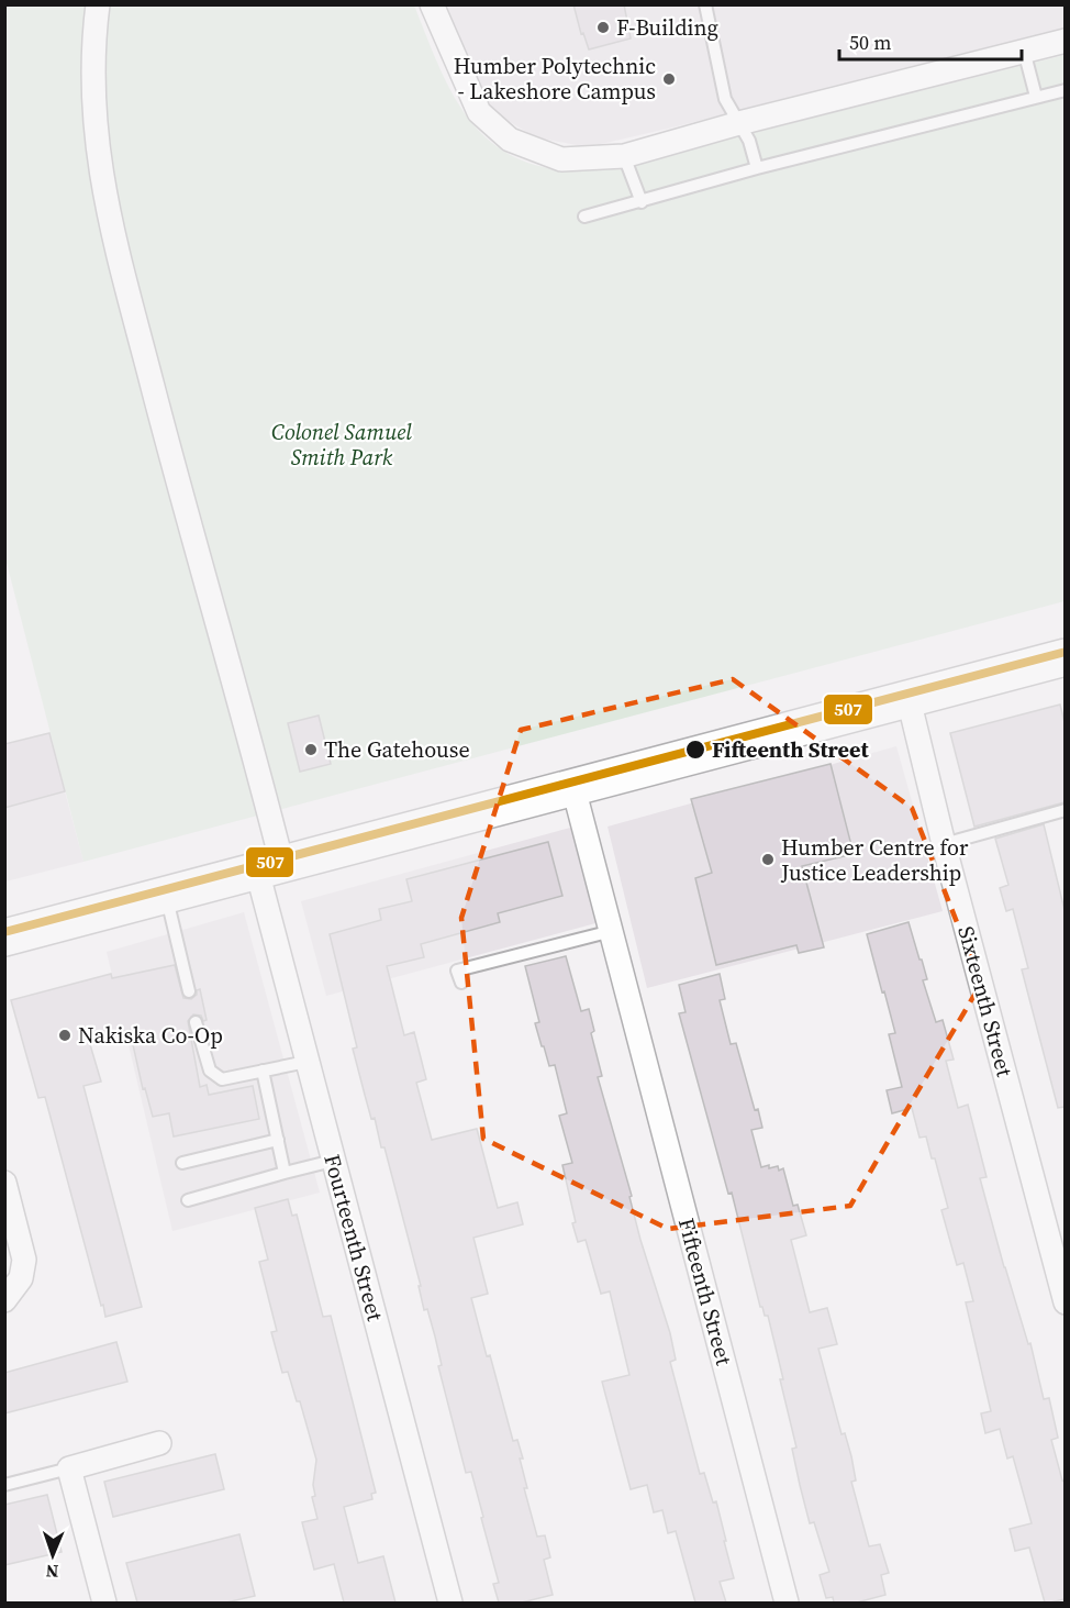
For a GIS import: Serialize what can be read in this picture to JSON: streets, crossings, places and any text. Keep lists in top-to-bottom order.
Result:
{
  "streets": {
    "street": ["Sixteenth Street", "Fourteenth Street", "Fifteenth Street"]
  },
  "parks": ["Colonel Samuel Smith Park"],
  "places": [
    "F-Building",
    "Humber Polytechnic - Lakeshore Campus",
    "The Gatehouse",
    "Fifteenth Street",
    "Humber Centre for Justice Leadership",
    "Nakiska Co-Op"
  ],
  "lines": ["transit line 507"],
  "scale_bar": "50 m",
  "north": "bottom"
}
